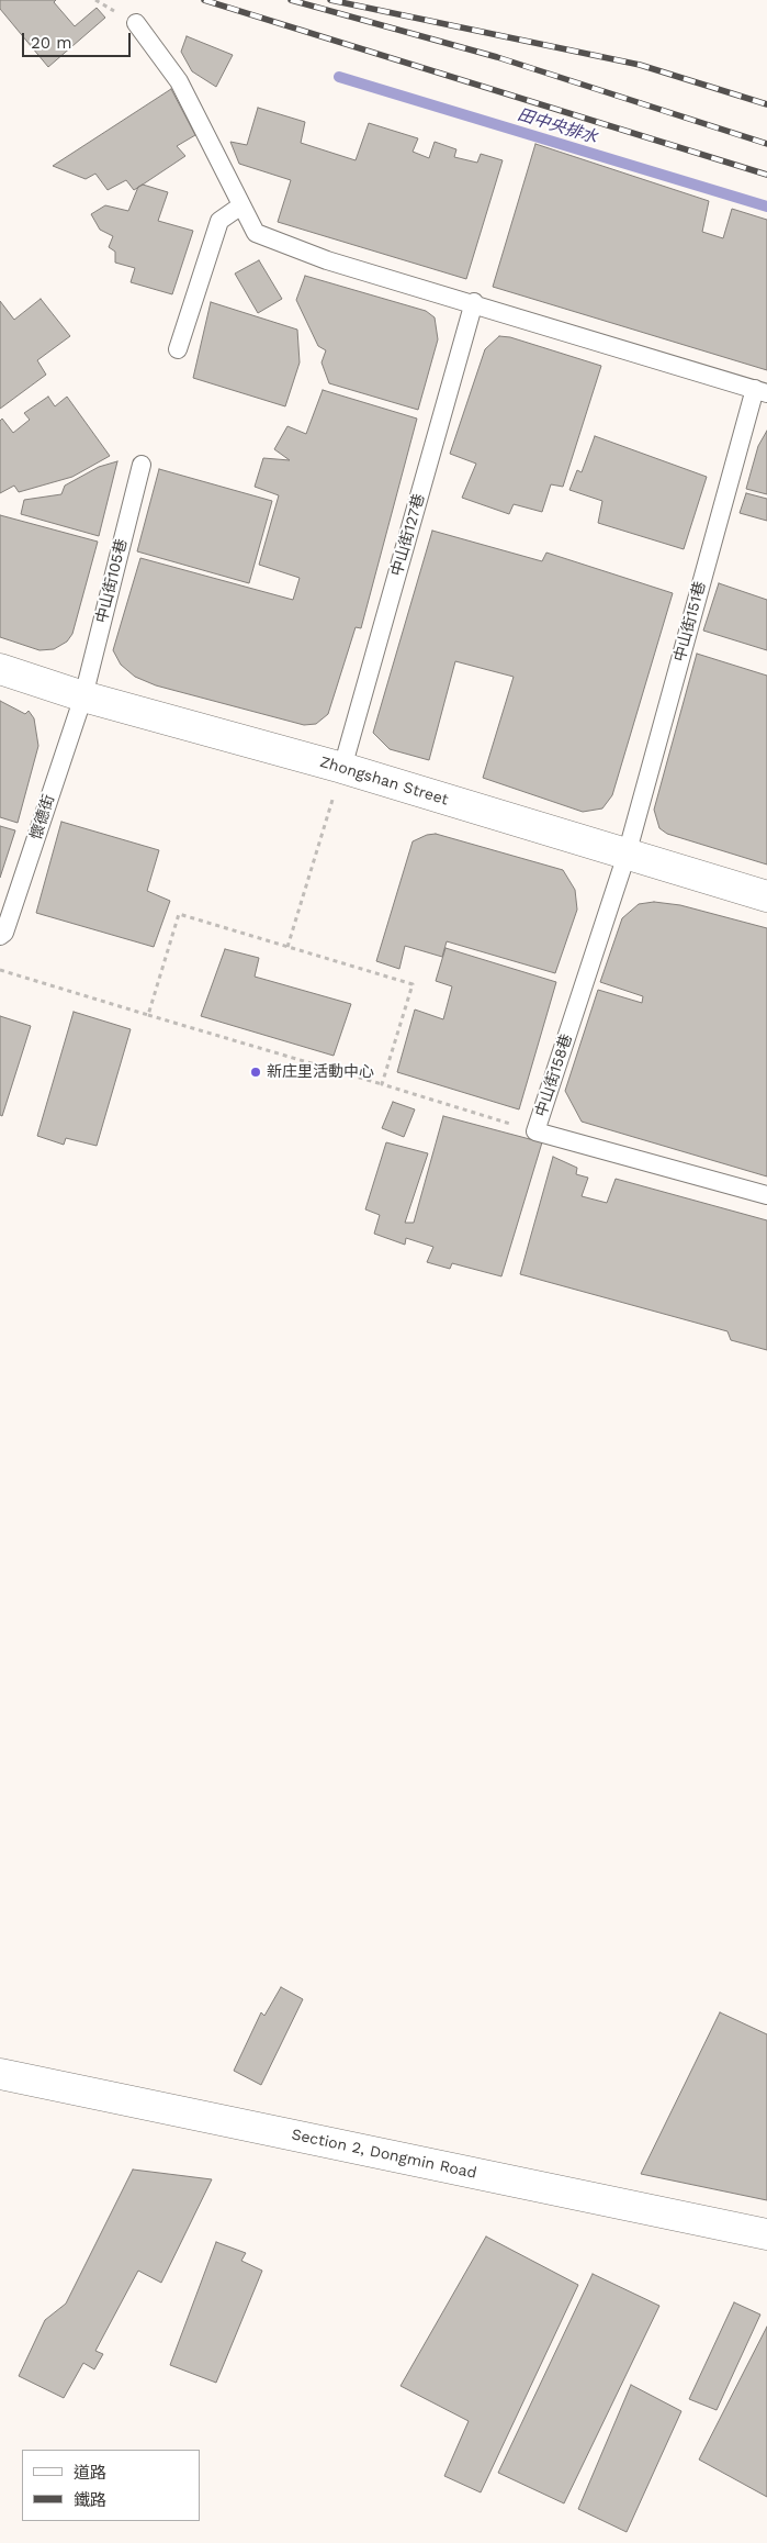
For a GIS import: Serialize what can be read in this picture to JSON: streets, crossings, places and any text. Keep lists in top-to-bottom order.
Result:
{
  "streets": {
    "street": ["Zhongshan Street", "Section 2, Dongmin Road"],
    "lane": [
      "中山街127巷",
      "中山街105巷",
      "中山街151巷",
      "懷德街",
      "中山街158巷"
    ]
  },
  "crossings": [
    ["中山街127巷", "Zhongshan Street"],
    ["中山街105巷", "Zhongshan Street"],
    ["中山街105巷", "懷德街"],
    ["中山街151巷", "Zhongshan Street"],
    ["中山街151巷", "中山街158巷"],
    ["Zhongshan Street", "懷德街"],
    ["Zhongshan Street", "中山街158巷"]
  ],
  "water": ["田中央排水"],
  "places": ["新庄里活動中心"],
  "legend": ["道路", "鐵路"],
  "scale_bar": "20 m"
}
